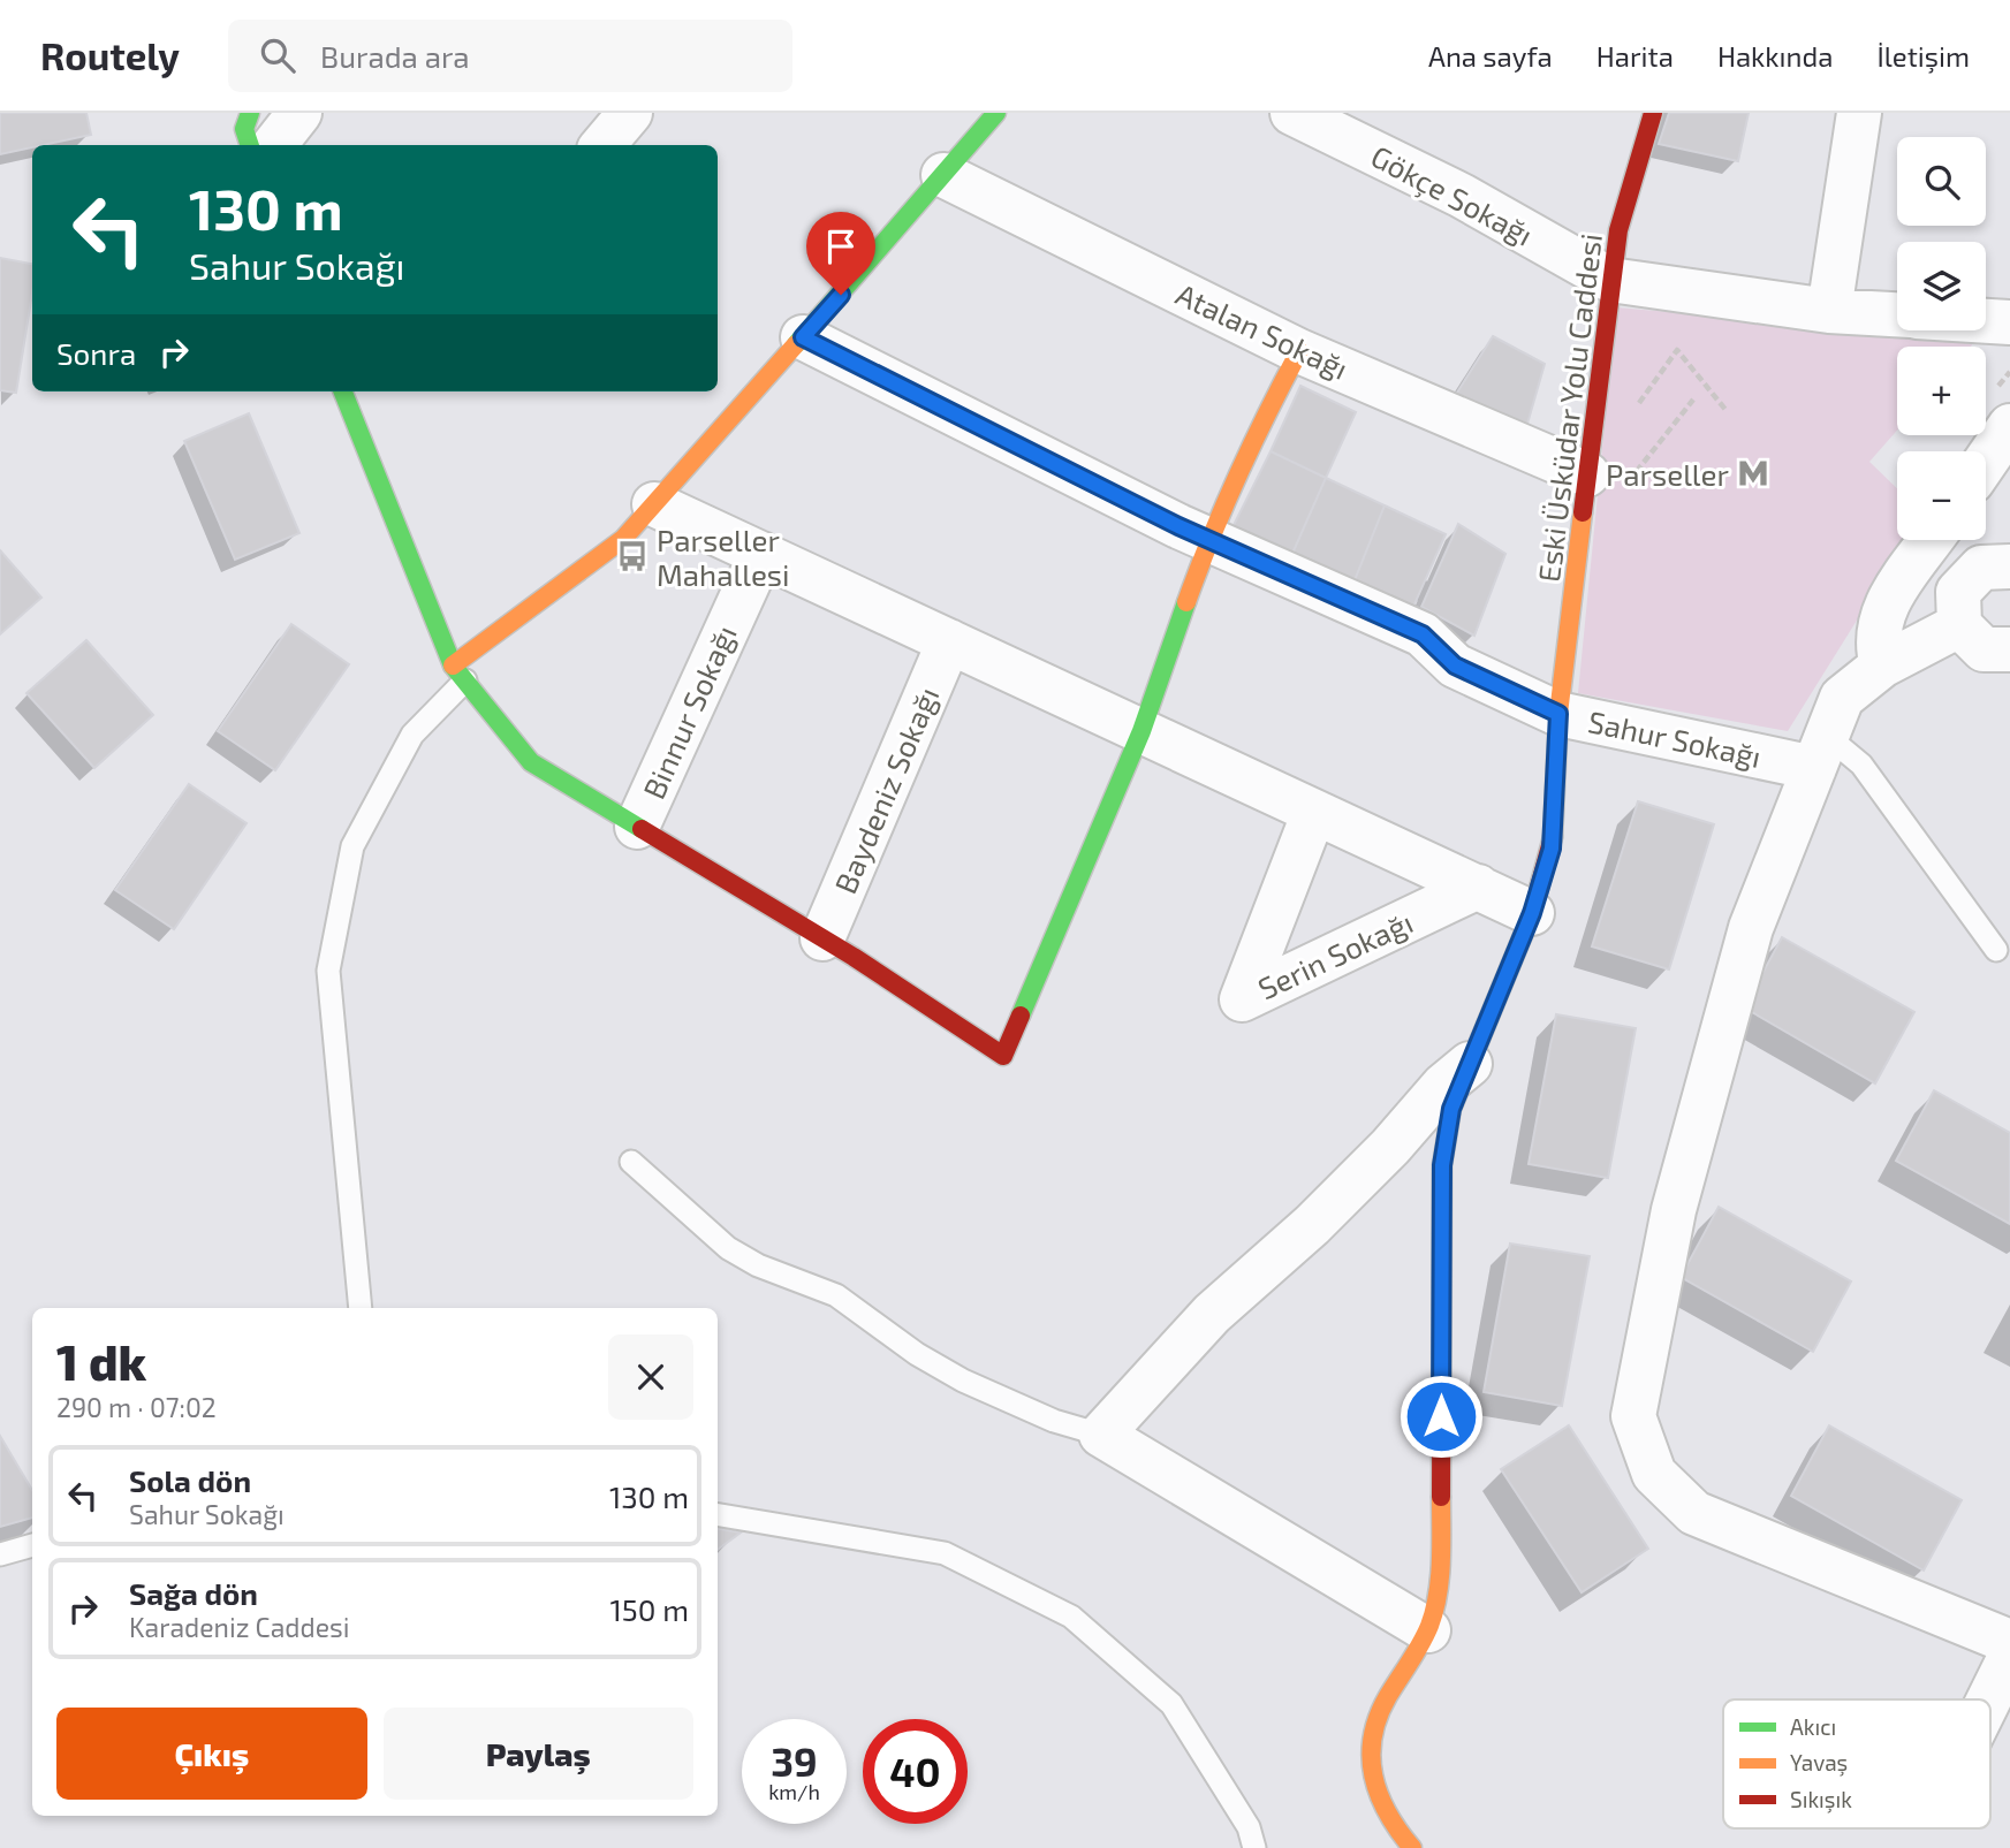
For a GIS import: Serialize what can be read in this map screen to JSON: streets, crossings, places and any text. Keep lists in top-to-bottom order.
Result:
{
  "streets": {
    "street": [
      "Gökçe Sokağı",
      "Atalan Sokağı",
      "Eski Üsküdar Yolu Caddesi",
      "Binnur Sokağı",
      "Sahur Sokağı",
      "Baydeniz Sokağı",
      "Serin Sokağı"
    ]
  },
  "crossings": [
    ["Gökçe Sokağı", "Eski Üsküdar Yolu Caddesi"],
    ["Atalan Sokağı", "Eski Üsküdar Yolu Caddesi"],
    ["Eski Üsküdar Yolu Caddesi", "Sahur Sokağı"]
  ],
  "places": {
    "metro station": ["Parseller"],
    "bus stop": ["Parseller Mahallesi"]
  },
  "legend": ["Akıcı", "Yavaş", "Sıkışık"],
  "page": {
    "header": "Routely",
    "search": "Burada ara",
    "nav": [
      "Ana sayfa",
      "Harita",
      "Hakkında",
      "İletişim"
    ],
    "map_buttons": ["+", "−"],
    "turn": ["130 m", "Sahur Sokağı"],
    "then": "Sonra",
    "heading": ["1 dk", "290 m · 07:02"],
    "list": [
      {
        "name": "Sola dön",
        "note": "Sahur Sokağı",
        "value": "130 m"
      },
      {
        "name": "Sağa dön",
        "note": "Karadeniz Caddesi",
        "value": "150 m"
      }
    ],
    "buttons": ["Çıkış", "Paylaş"],
    "speed": "39 km/h",
    "limit": "40"
  }
}
